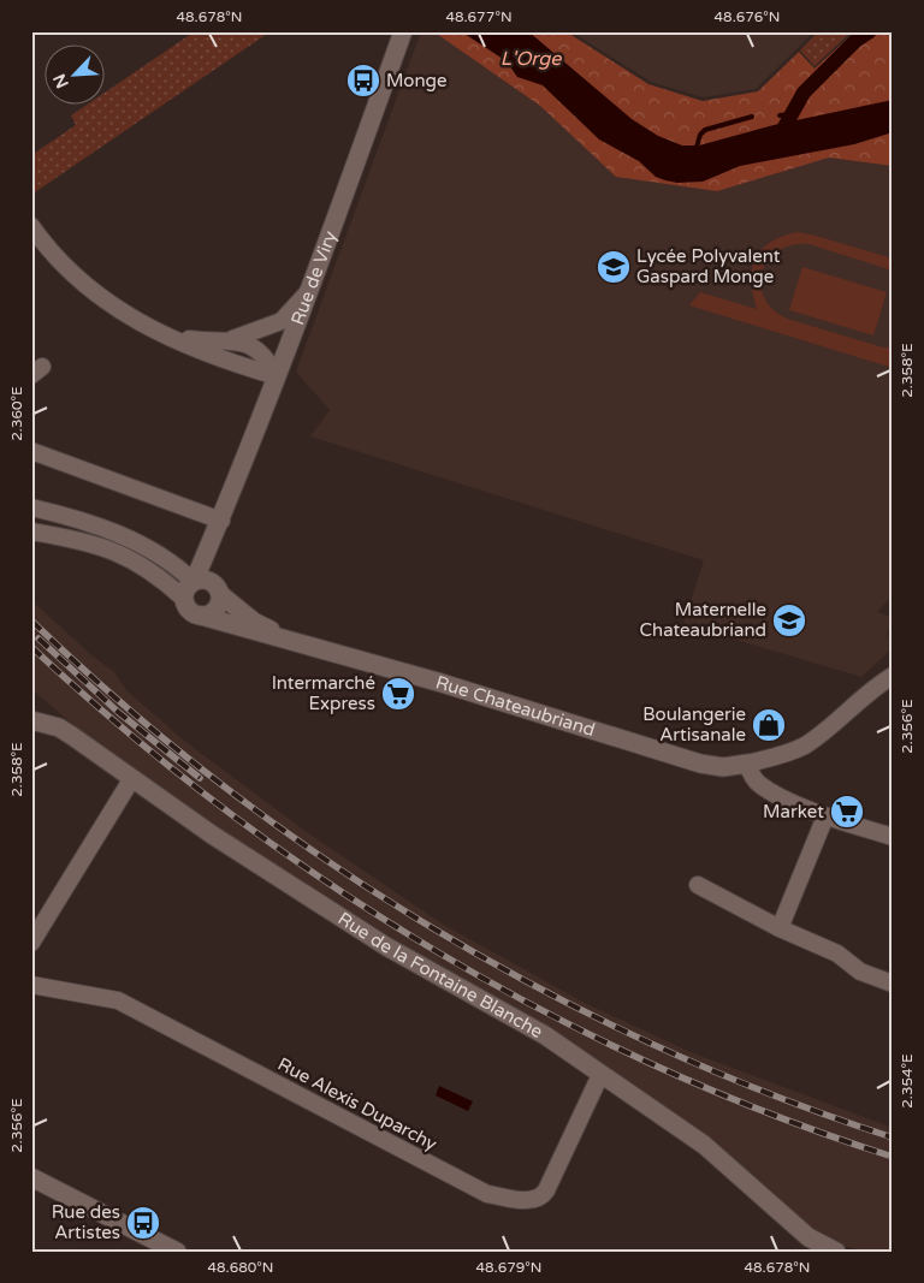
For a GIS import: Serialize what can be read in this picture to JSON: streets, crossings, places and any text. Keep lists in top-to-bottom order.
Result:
{
  "streets": {
    "street": [
      "Rue de Viry",
      "Rue Chateaubriand",
      "Rue de la Fontaine Blanche",
      "Rue Alexis Duparchy"
    ]
  },
  "crossings": [
    ["Rue de Viry", "Rue Chateaubriand"],
    ["Rue de la Fontaine Blanche", "Rue Alexis Duparchy"]
  ],
  "water": ["L'Orge"],
  "places": {
    "bus stop": ["Monge", "Rue des Artistes"],
    "school or university": ["Lycée Polyvalent Gaspard Monge", "Maternelle Chateaubriand"],
    "supermarket": ["Intermarché Express", "Market"],
    "shop": ["Boulangerie Artisanale"]
  },
  "north": "bottom left",
  "coordinates": [
    "48.678°N",
    "48.677°N",
    "48.676°N",
    "2.358°E",
    "2.360°E",
    "2.356°E",
    "2.354°E",
    "48.680°N",
    "48.679°N"
  ]
}
